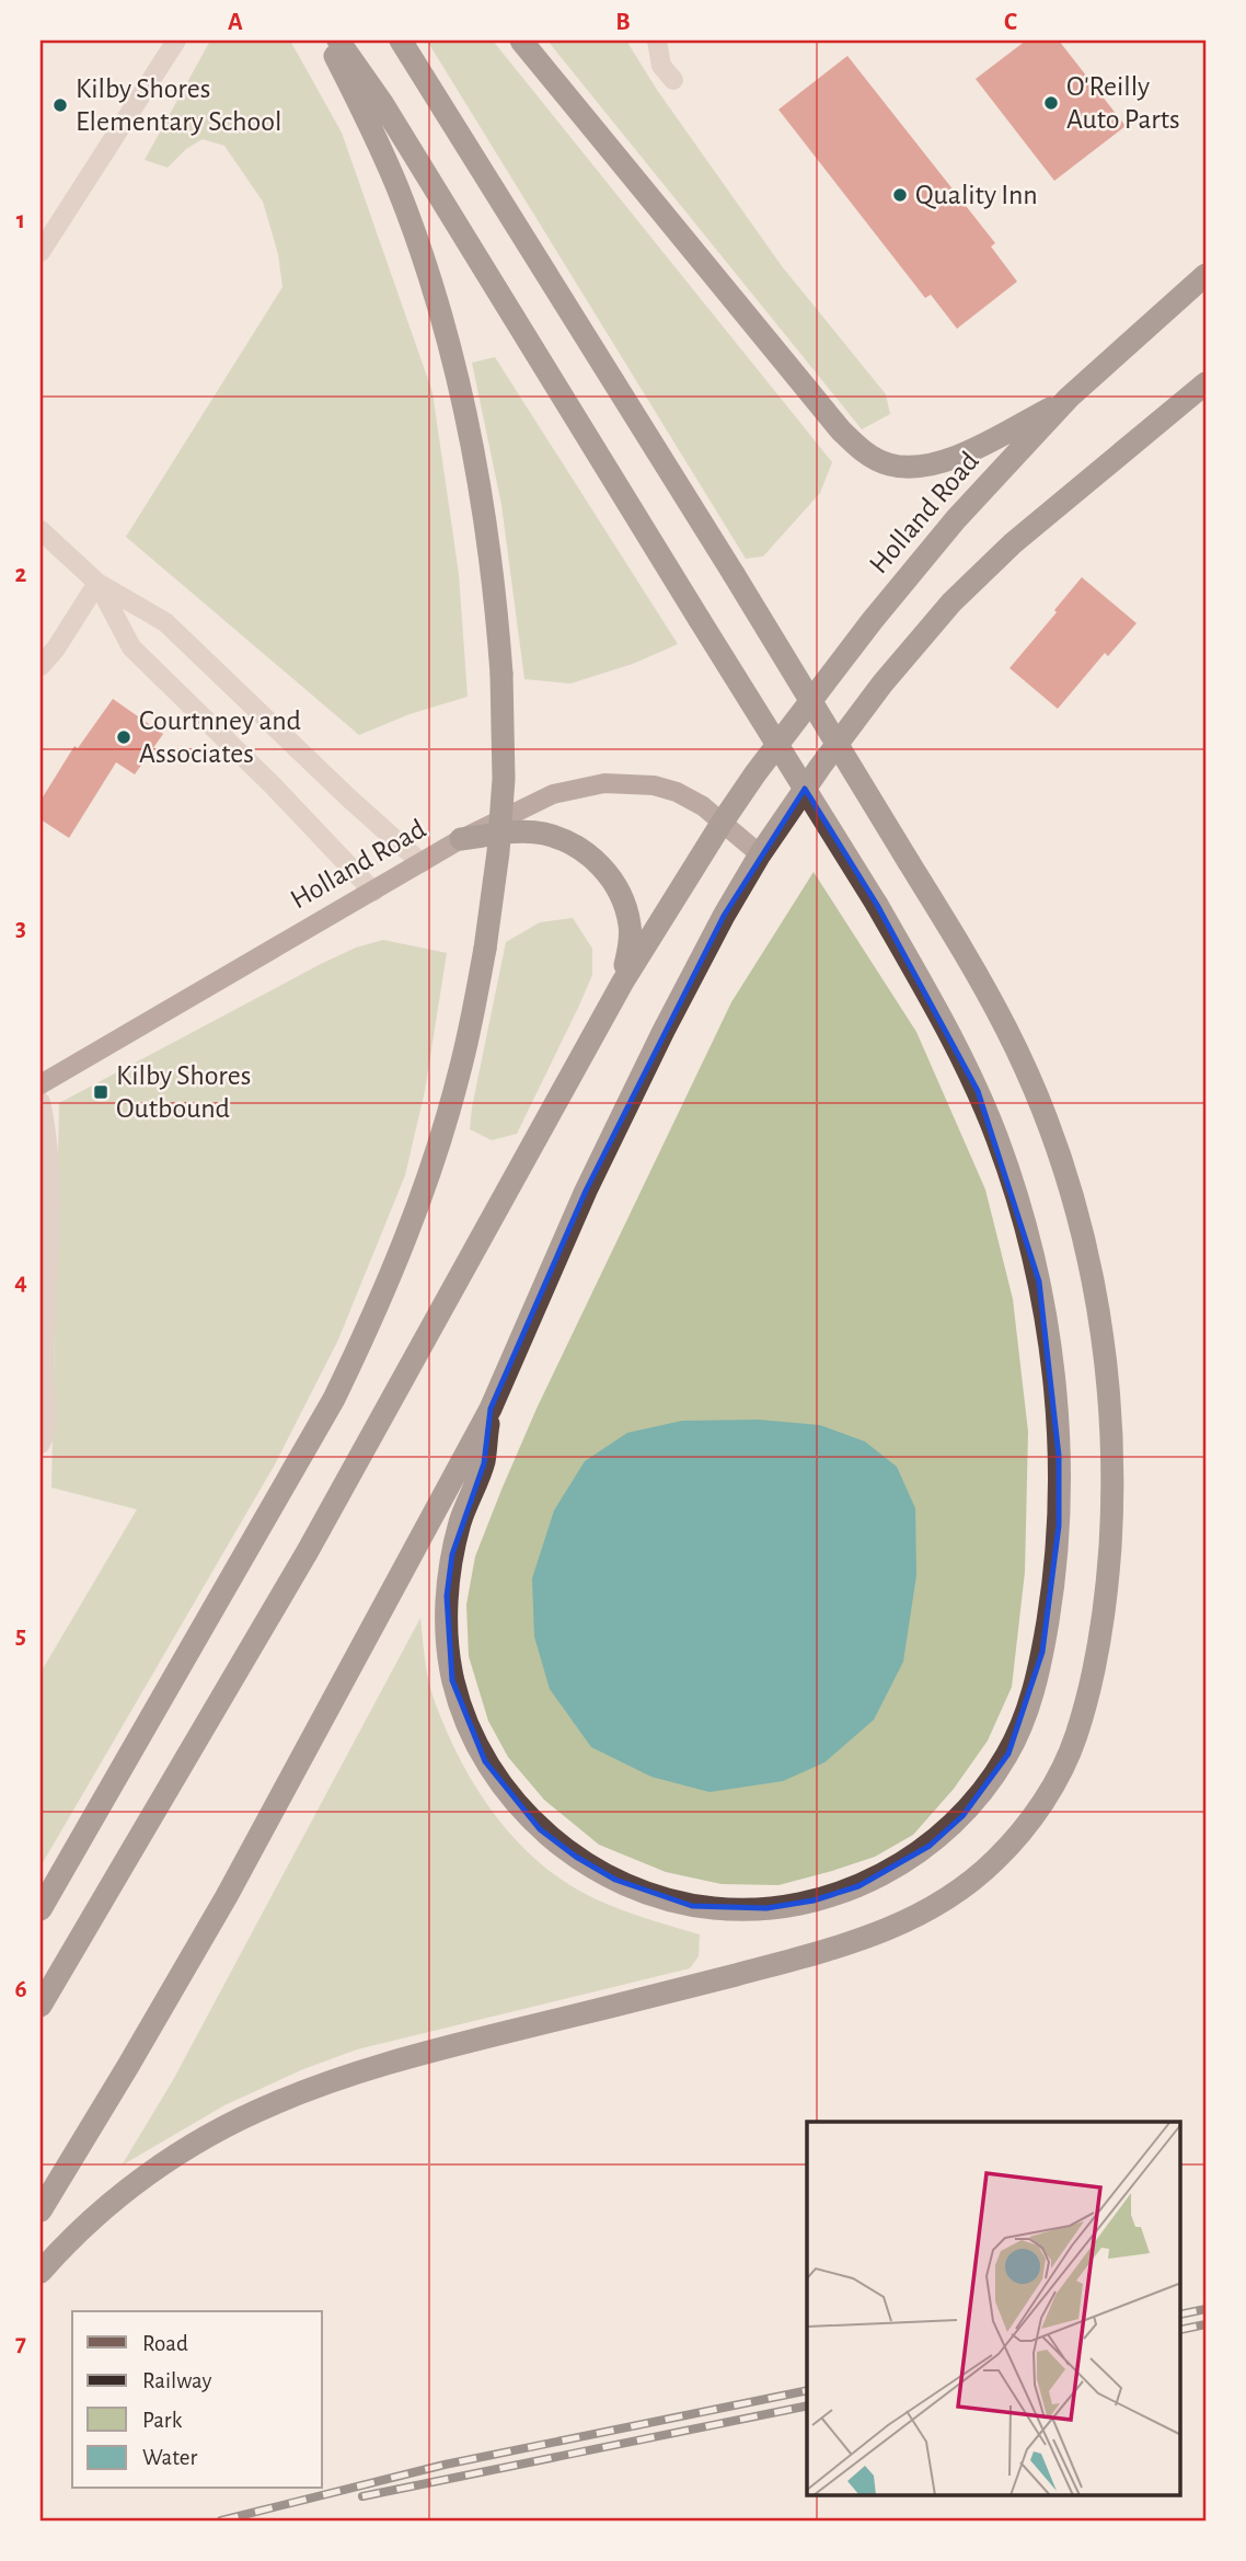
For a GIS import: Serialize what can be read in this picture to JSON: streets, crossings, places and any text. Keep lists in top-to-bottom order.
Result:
{
  "streets": {
    "highway": ["Holland Road"]
  },
  "places": {
    "other": [
      "O'Reilly Auto Parts",
      "Kilby Shores Elementary School",
      "Quality Inn",
      "Courtnney and Associates"
    ],
    "transit": ["Kilby Shores Outbound"]
  },
  "legend": [
    "Road",
    "Railway",
    "Park",
    "Water"
  ],
  "grid": {
    "columns": ["A", "B", "C"],
    "rows": [
      "1",
      "2",
      "3",
      "4",
      "5",
      "6",
      "7"
    ]
  }
}
